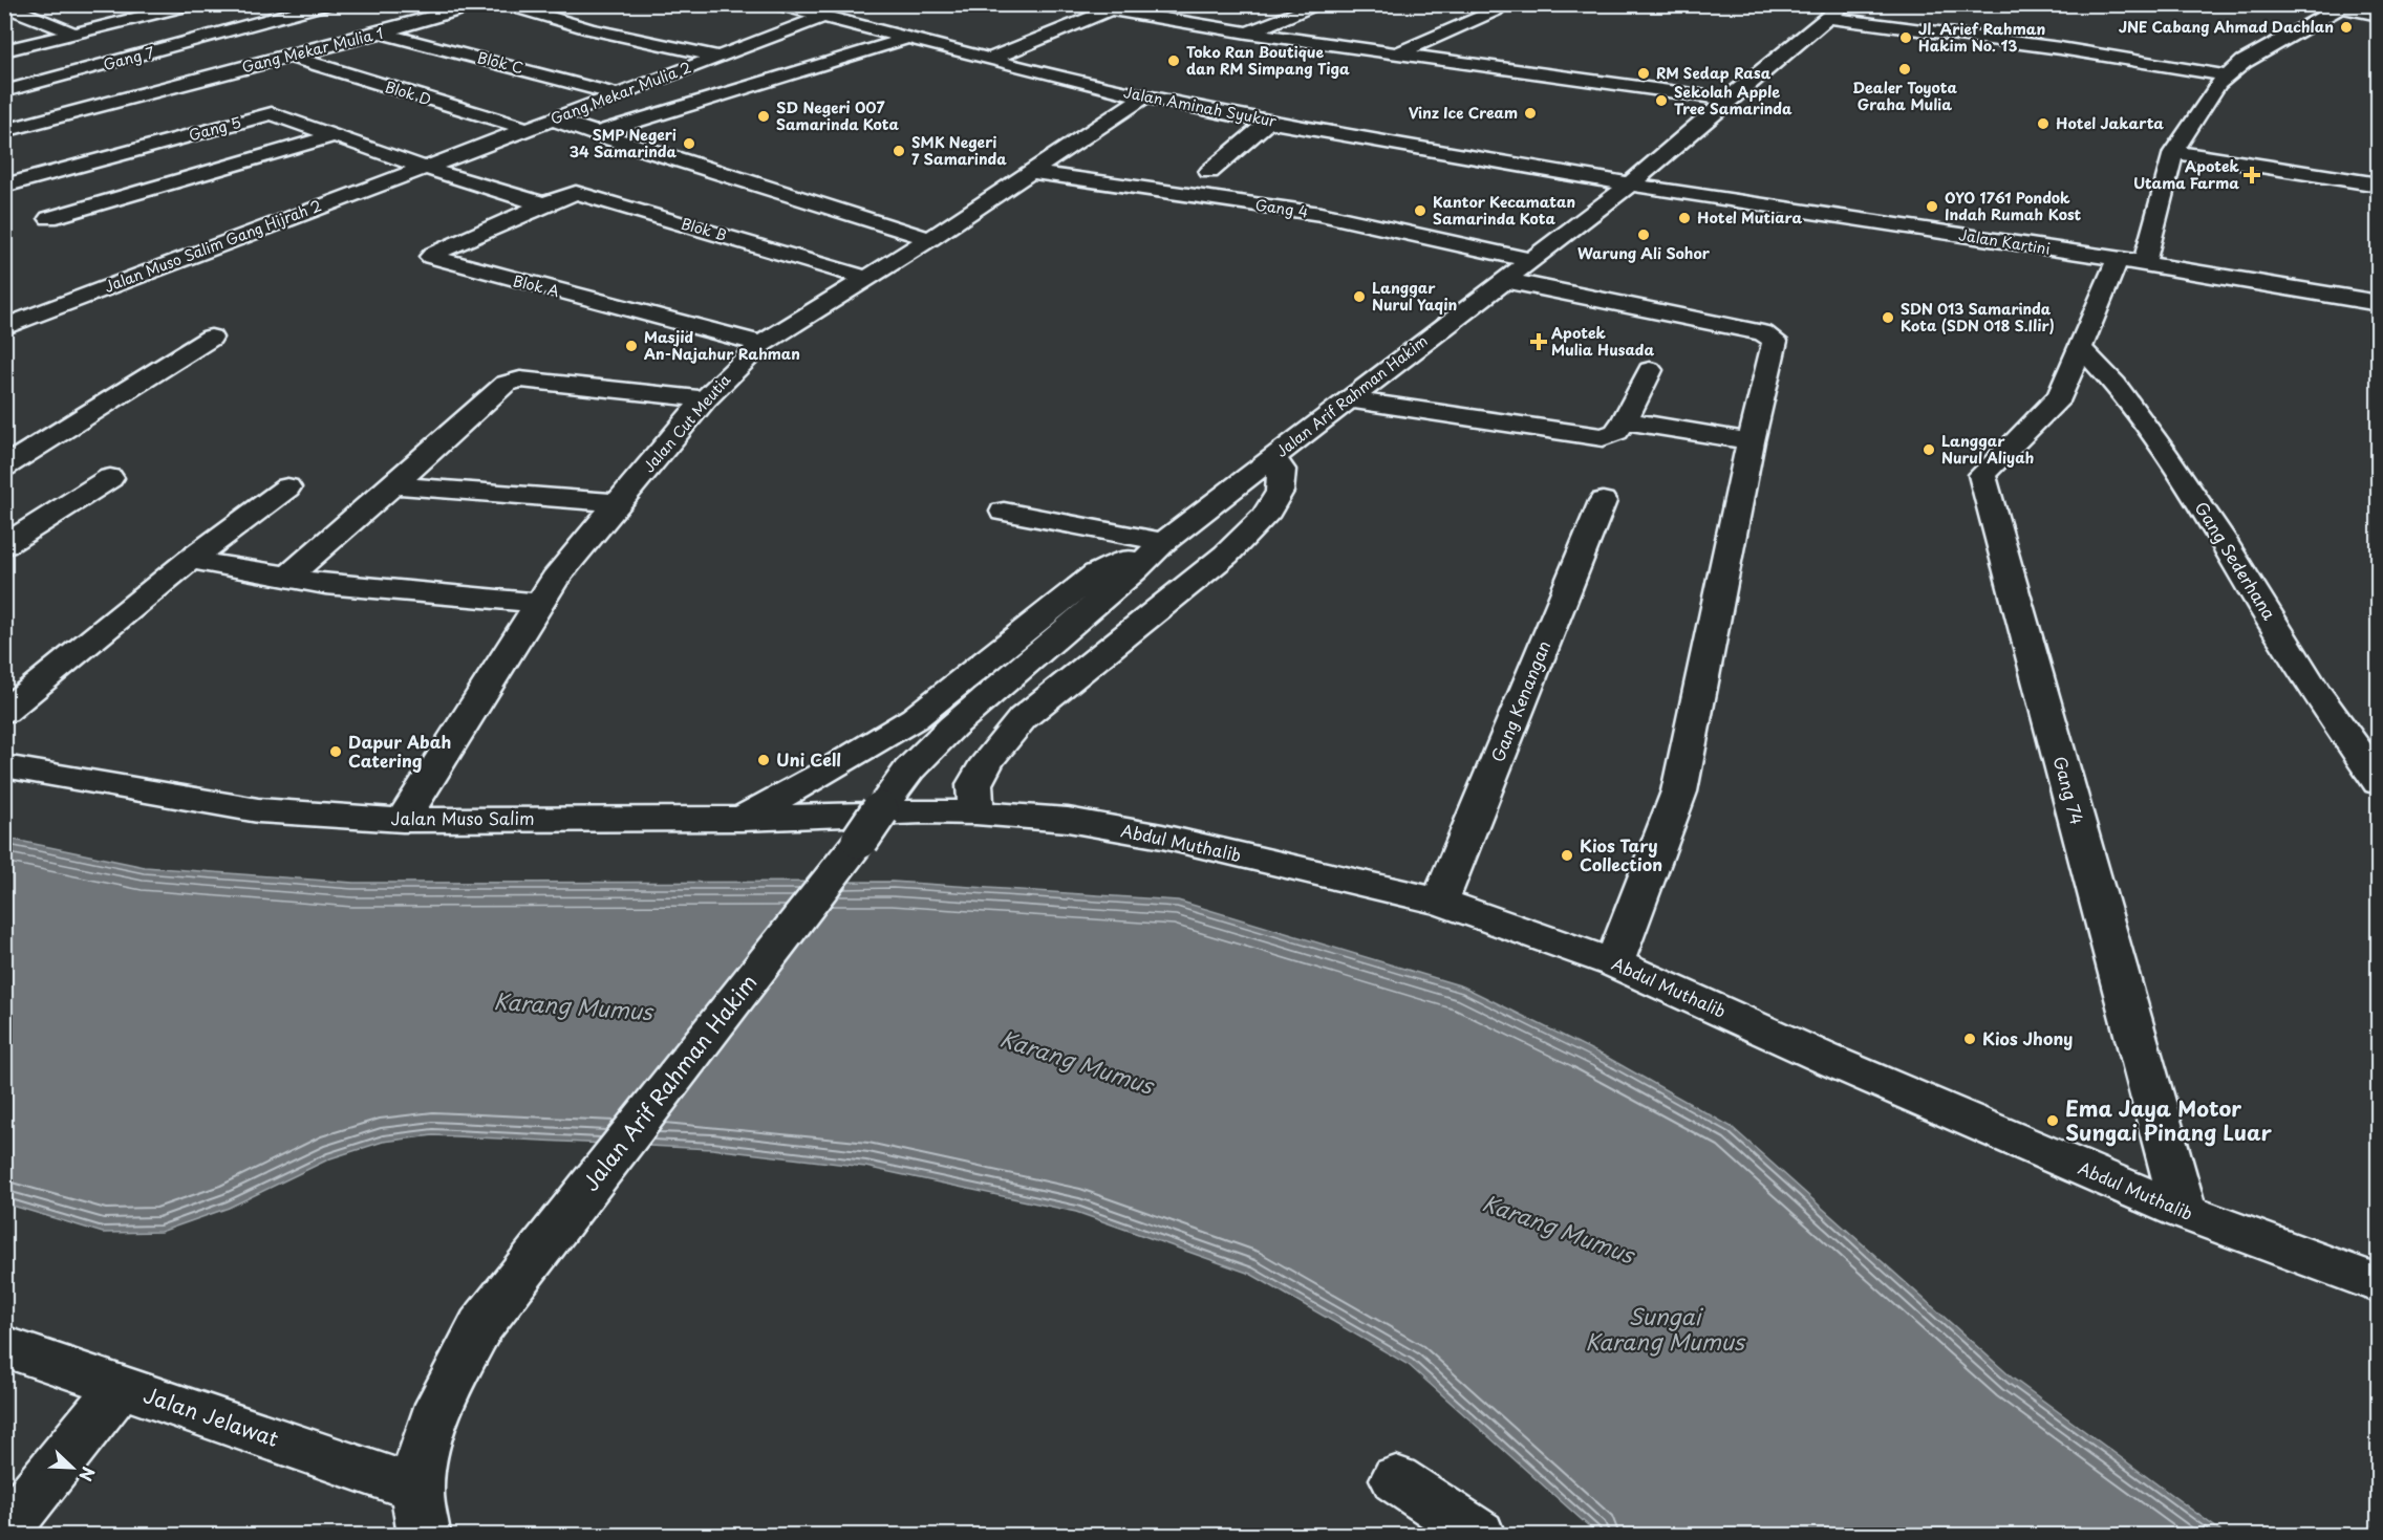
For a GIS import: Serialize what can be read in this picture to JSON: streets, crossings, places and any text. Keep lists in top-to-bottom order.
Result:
{
  "streets": {
    "street": [
      "Gang Mekar Mulia 1",
      "Gang 7",
      "Blok C",
      "Blok D",
      "Gang Mekar Mulia 2",
      "Jalan Aminah Syukur",
      "Gang 5",
      "Gang 4",
      "Blok B",
      "Jalan Kartini",
      "Jalan Muso Salim Gang Hijrah 2",
      "Blok A",
      "Jalan Arif Rahman Hakim",
      "Jalan Cut Meutia",
      "Gang Sederhana",
      "Gang Kenangan",
      "Gang 74",
      "Jalan Muso Salim",
      "Abdul Muthalib",
      "Jalan Jelawat"
    ]
  },
  "crossings": [
    ["Gang Mekar Mulia 1", "Gang 7"],
    ["Gang Mekar Mulia 1", "Blok C"],
    ["Gang Mekar Mulia 1", "Blok D"],
    ["Blok C", "Gang Mekar Mulia 2"],
    ["Blok D", "Gang Mekar Mulia 2"],
    ["Gang Mekar Mulia 2", "Jalan Aminah Syukur"],
    ["Gang Mekar Mulia 2", "Jalan Muso Salim Gang Hijrah 2"],
    ["Jalan Aminah Syukur", "Jalan Kartini"],
    ["Jalan Aminah Syukur", "Jalan Arif Rahman Hakim"],
    ["Jalan Aminah Syukur", "Jalan Cut Meutia"],
    ["Gang 4", "Jalan Arif Rahman Hakim"],
    ["Gang 4", "Jalan Cut Meutia"],
    ["Blok B", "Blok A"],
    ["Blok B", "Jalan Cut Meutia"],
    ["Jalan Kartini", "Jalan Arif Rahman Hakim"],
    ["Blok A", "Jalan Cut Meutia"],
    ["Jalan Arif Rahman Hakim", "Jalan Jelawat"],
    ["Jalan Cut Meutia", "Jalan Muso Salim"],
    ["Gang Sederhana", "Gang 74"],
    ["Gang Kenangan", "Abdul Muthalib"],
    ["Gang 74", "Abdul Muthalib"],
    ["Jalan Muso Salim", "Abdul Muthalib"]
  ],
  "water": ["Karang Mumus", "Sungai Karang Mumus"],
  "places": {
    "other": [
      "JNE Cabang Ahmad Dachlan",
      "Jl. Arief Rahman Hakim No. 13",
      "Toko Ran Boutique dan RM Simpang Tiga",
      "Dealer Toyota Graha Mulia",
      "RM Sedap Rasa",
      "Sekolah Apple Tree Samarinda",
      "Vinz Ice Cream",
      "SD Negeri 007 Samarinda Kota",
      "Hotel Jakarta",
      "SMP Negeri 34 Samarinda",
      "SMK Negeri 7 Samarinda",
      "OYO 1761 Pondok Indah Rumah Kost",
      "Kantor Kecamatan Samarinda Kota",
      "Hotel Mutiara",
      "Warung Ali Sohor",
      "Langgar Nurul Yaqin",
      "SDN 013 Samarinda Kota (SDN 018 S.Ilir)",
      "Masjid An-Najahur Rahman",
      "Langgar Nurul Aliyah",
      "Dapur Abah Catering",
      "Uni Cell",
      "Kios Tary Collection",
      "Kios Jhony",
      "Ema Jaya Motor Sungai Pinang Luar"
    ],
    "health": ["Apotek Utama Farma", "Apotek Mulia Husada"]
  },
  "north": "bottom right"
}
